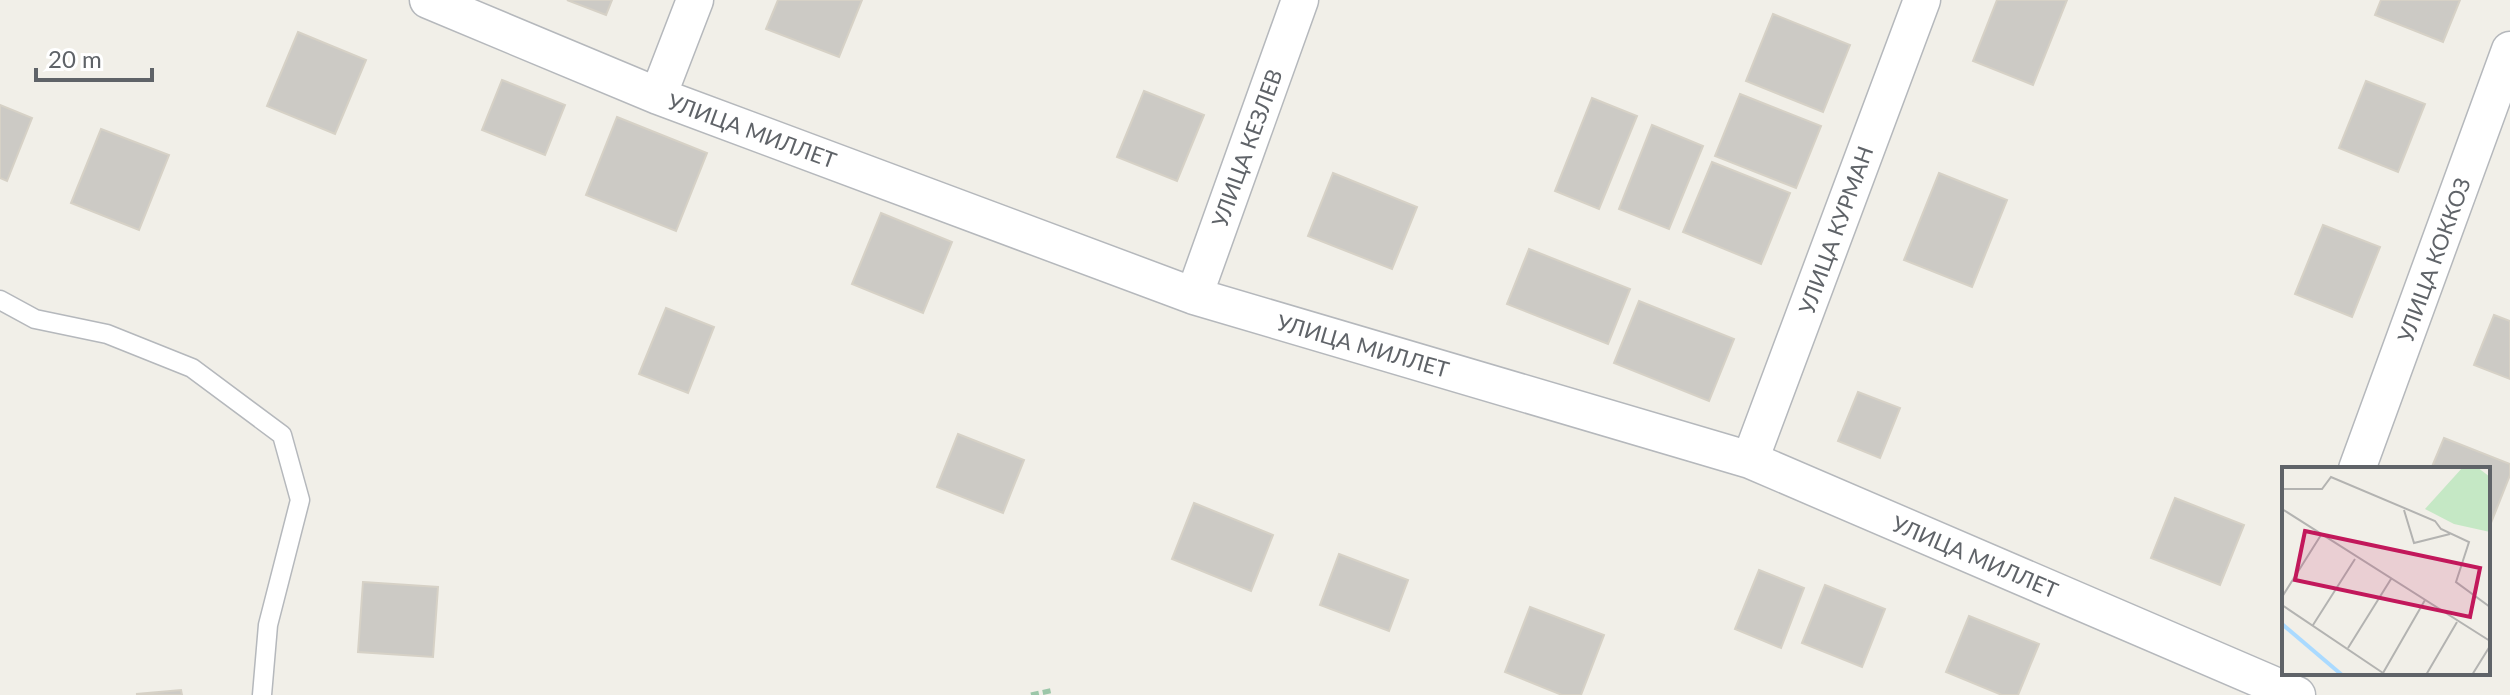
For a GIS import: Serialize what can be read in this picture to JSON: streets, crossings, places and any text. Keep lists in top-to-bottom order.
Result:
{
  "streets": {
    "street": [
      "УЛИЦА МИЛЛЕТ",
      "УЛИЦА КЕЗЛЕВ",
      "УЛИЦА КУРМАН",
      "УЛИЦА КОККОЗ"
    ]
  },
  "crossings": [
    ["УЛИЦА МИЛЛЕТ", "УЛИЦА КЕЗЛЕВ"],
    ["УЛИЦА МИЛЛЕТ", "УЛИЦА КУРМАН"]
  ],
  "scale_bar": "20 m"
}
